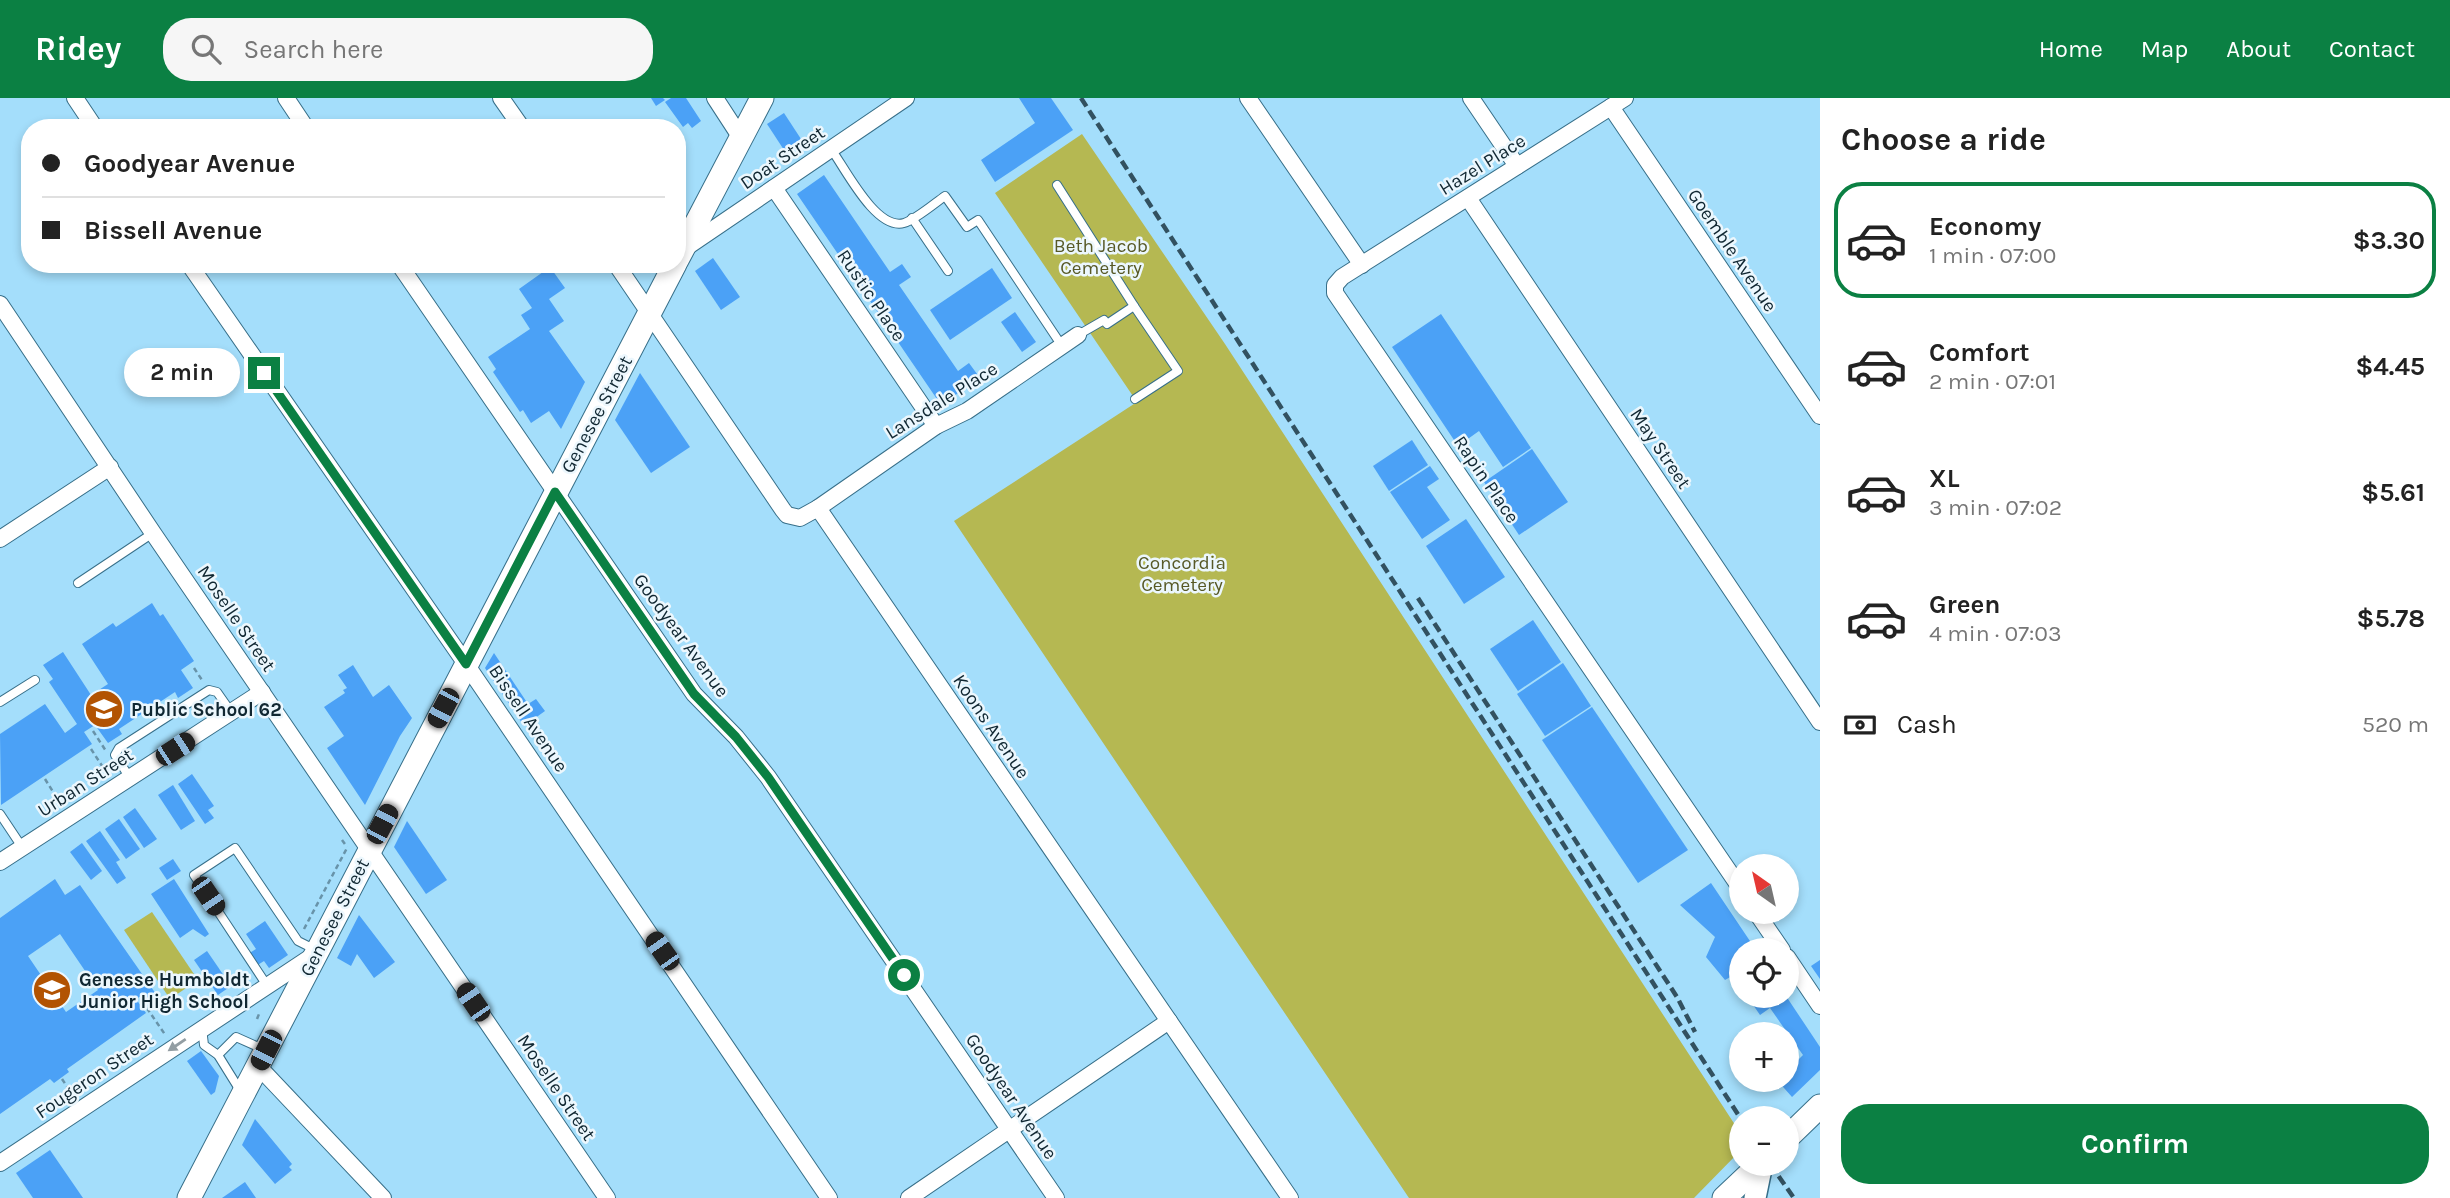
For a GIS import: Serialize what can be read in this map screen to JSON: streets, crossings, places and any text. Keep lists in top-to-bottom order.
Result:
{
  "streets": {
    "main road": ["Genesee Street"],
    "street": [
      "Doat Street",
      "Hazel Place",
      "Goemble Avenue",
      "Rustic Place",
      "Lansdale Place",
      "May Street",
      "Rapin Place",
      "Moselle Street",
      "Goodyear Avenue",
      "Bissell Avenue",
      "Koons Avenue",
      "Urban Street",
      "Fougeron Street"
    ]
  },
  "crossings": [
    ["Doat Street", "Rustic Place"],
    ["Hazel Place", "Goemble Avenue"],
    ["Hazel Place", "May Street"],
    ["Hazel Place", "Rapin Place"],
    ["Rustic Place", "Lansdale Place"],
    ["Lansdale Place", "Koons Avenue"],
    ["Genesee Street", "Moselle Street"],
    ["Genesee Street", "Goodyear Avenue"],
    ["Genesee Street", "Bissell Avenue"],
    ["Genesee Street", "Fougeron Street"],
    ["Moselle Street", "Urban Street"]
  ],
  "one_way": ["Fougeron Street"],
  "parks": ["Beth Jacob Cemetery", "Concordia Cemetery"],
  "places": {
    "school or university": ["Public School 62", "Genesse Humboldt Junior High School"]
  },
  "north": "top left",
  "page": {
    "header": "Ridey",
    "search": "Search here",
    "nav": [
      "Home",
      "Map",
      "About",
      "Contact"
    ],
    "heading": "Choose a ride",
    "banner": ["Goodyear Avenue", "Bissell Avenue"],
    "list": [
      {
        "name": "Economy",
        "note": "1 min · 07:00",
        "value": "$3.30"
      },
      {
        "name": "Comfort",
        "note": "2 min · 07:01",
        "value": "$4.45"
      },
      {
        "name": "XL",
        "note": "3 min · 07:02",
        "value": "$5.61"
      },
      {
        "name": "Green",
        "note": "4 min · 07:03",
        "value": "$5.78"
      }
    ],
    "bubble": "2 min",
    "pay": ["Cash", "520 m"],
    "map_buttons": ["+", "−"],
    "buttons": "Confirm"
  }
}
